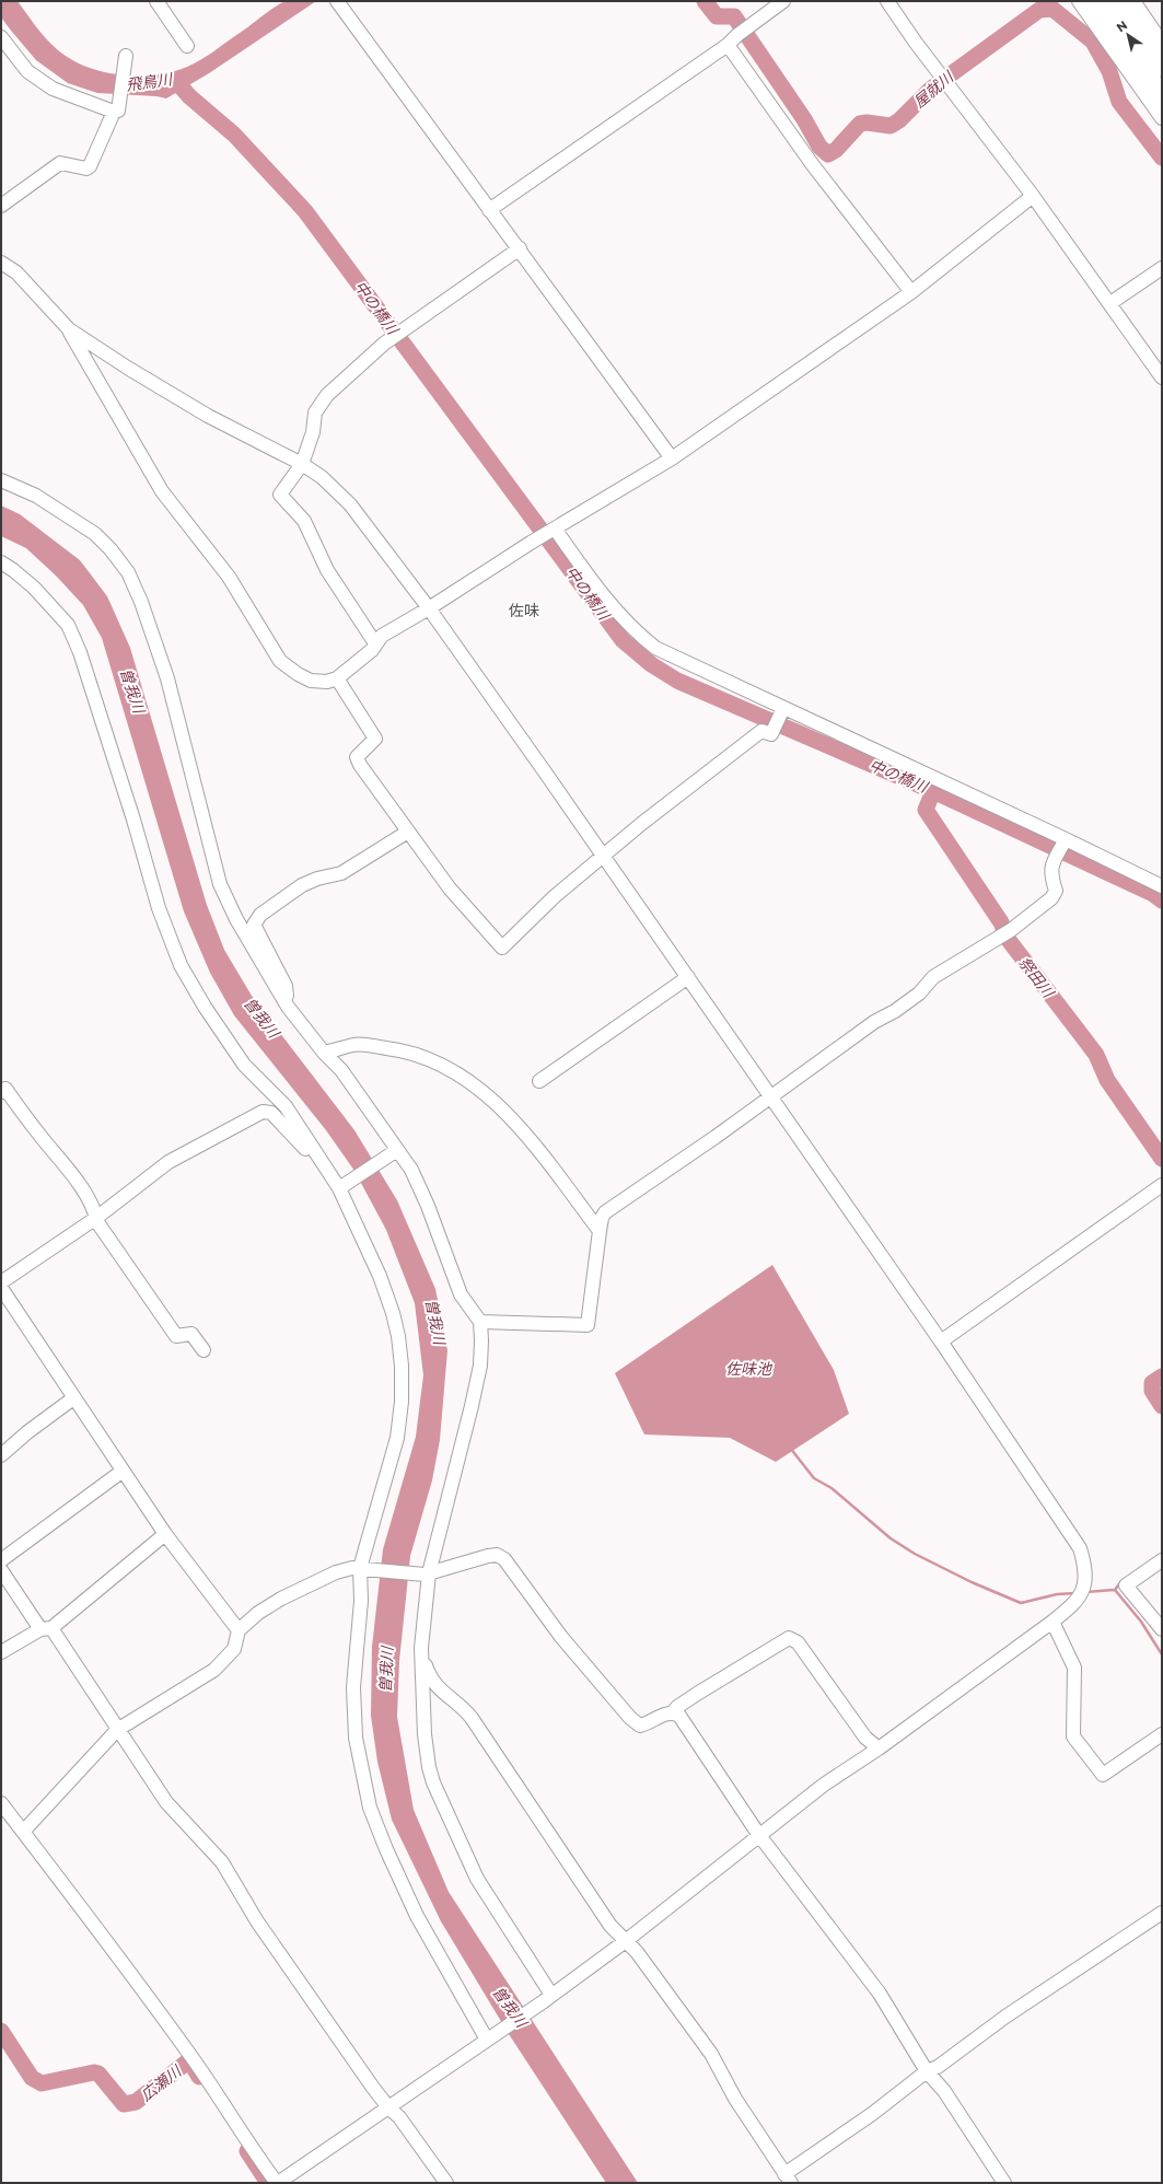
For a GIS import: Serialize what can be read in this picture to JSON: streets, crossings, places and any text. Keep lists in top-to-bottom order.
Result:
{
  "districts": ["佐味"],
  "water": [
    "飛鳥川",
    "屋就川",
    "中の橋川",
    "曽我川",
    "祭田川",
    "佐味池",
    "広瀬川"
  ],
  "north": "top left"
}
